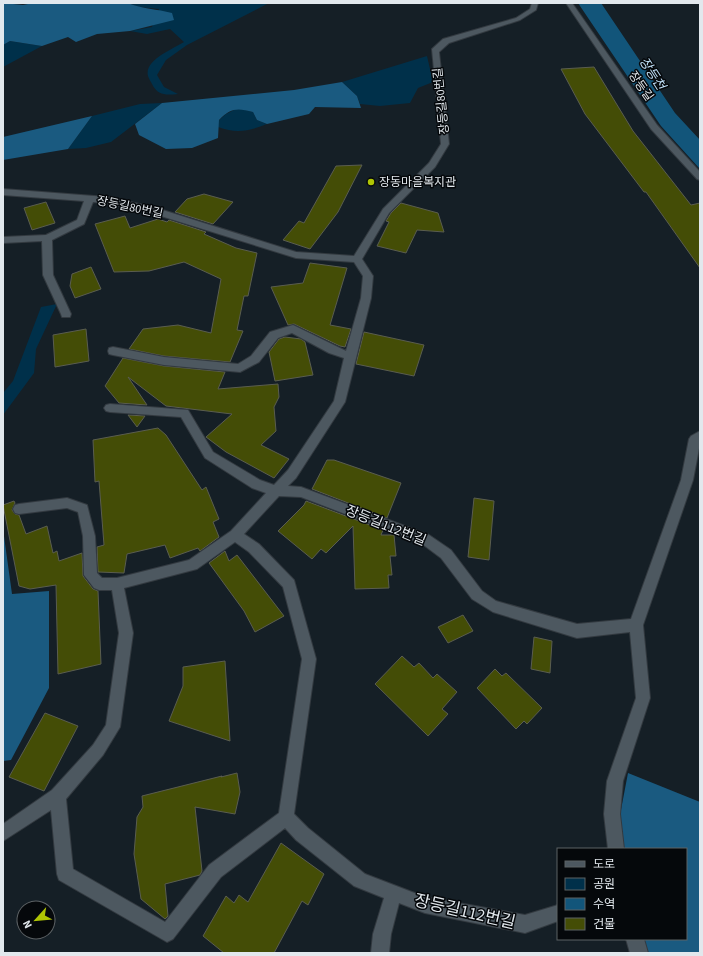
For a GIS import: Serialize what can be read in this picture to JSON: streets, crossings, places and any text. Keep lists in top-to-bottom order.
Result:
{
  "streets": {
    "street": ["장등길", "장등길80번길", "장등길112번길"]
  },
  "water": ["장등천"],
  "places": ["장동마을복지관"],
  "legend": [
    "도로",
    "공원",
    "수역",
    "건물"
  ],
  "north": "bottom left"
}
